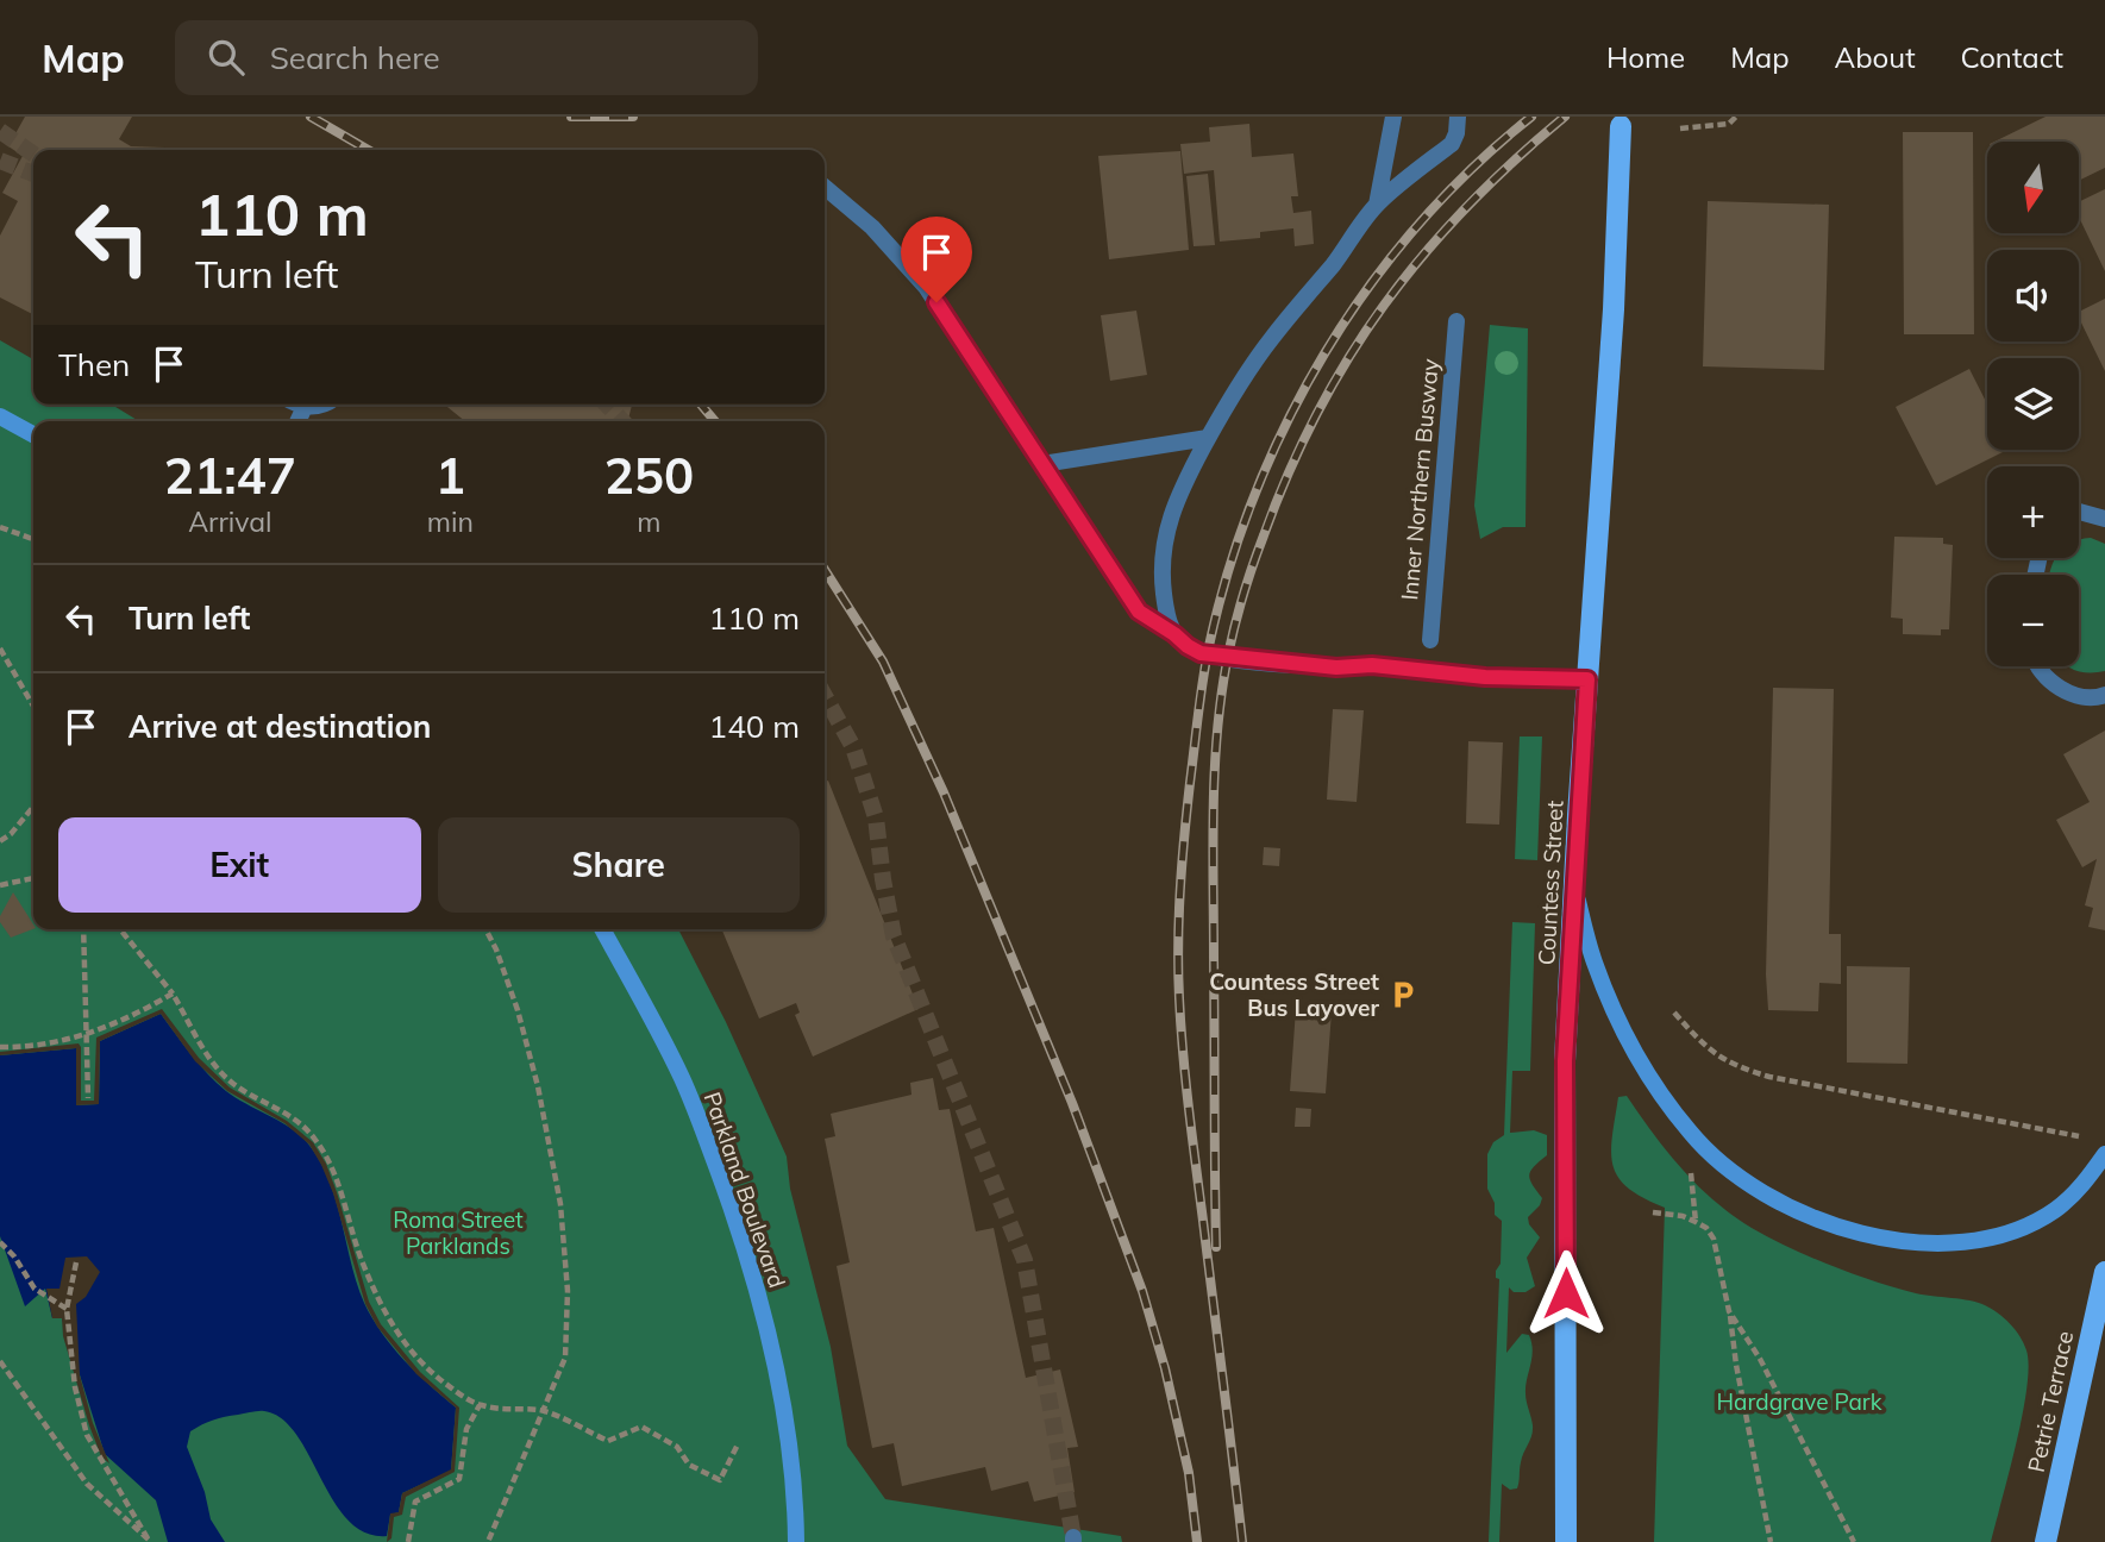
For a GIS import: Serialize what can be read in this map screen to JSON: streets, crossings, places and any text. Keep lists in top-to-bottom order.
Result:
{
  "streets": {
    "main road": ["Countess Street", "Parkland Boulevard", "Petrie Terrace"],
    "lane": ["Inner Northern Busway"]
  },
  "parks": ["Roma Street Parklands", "Hardgrave Park"],
  "places": {
    "parking": ["Countess Street Bus Layover"]
  },
  "north": "bottom",
  "page": {
    "header": "Map",
    "search": "Search here",
    "nav": [
      "Home",
      "Map",
      "About",
      "Contact"
    ],
    "map_buttons": ["+", "−"],
    "turn": ["110 m", "Turn left"],
    "then": "Then",
    "eta": [
      "21:47",
      "Arrival",
      "1",
      "min",
      "250",
      "m"
    ],
    "list": [
      {
        "name": "Turn left",
        "value": "110 m"
      },
      {
        "name": "Arrive at destination",
        "value": "140 m"
      }
    ],
    "buttons": ["Exit", "Share"]
  }
}
